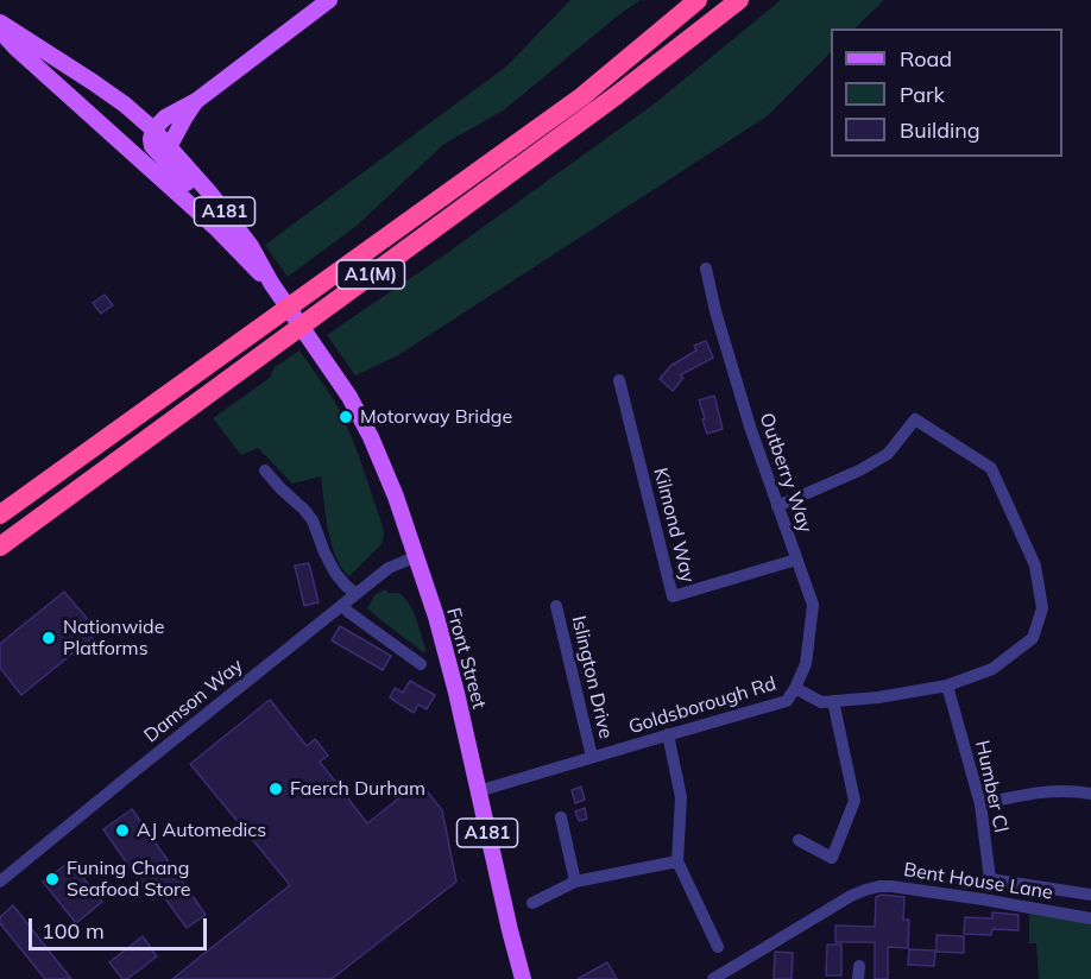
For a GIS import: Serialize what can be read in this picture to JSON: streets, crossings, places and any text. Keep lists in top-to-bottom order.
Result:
{
  "streets": {
    "highway": ["A1(M)"],
    "main road": ["A181", "Front Street"],
    "street": [
      "Outberry Way",
      "Kilmond Way",
      "Islington Drive",
      "Damson Way",
      "Goldsborough Rd",
      "Humber Cl",
      "Bent House Lane"
    ]
  },
  "crossings": [
    ["A181", "Front Street"],
    ["Outberry Way", "Kilmond Way"],
    ["Outberry Way", "Goldsborough Rd"],
    ["Front Street", "Damson Way"],
    ["Front Street", "Goldsborough Rd"],
    ["Islington Drive", "Goldsborough Rd"],
    ["Goldsborough Rd", "Humber Cl"]
  ],
  "places": [
    "Motorway Bridge",
    "Nationwide Platforms",
    "Faerch Durham",
    "AJ Automedics",
    "Funing Chang Seafood Store"
  ],
  "legend": ["Road", "Park", "Building"],
  "scale_bar": "100 m"
}
